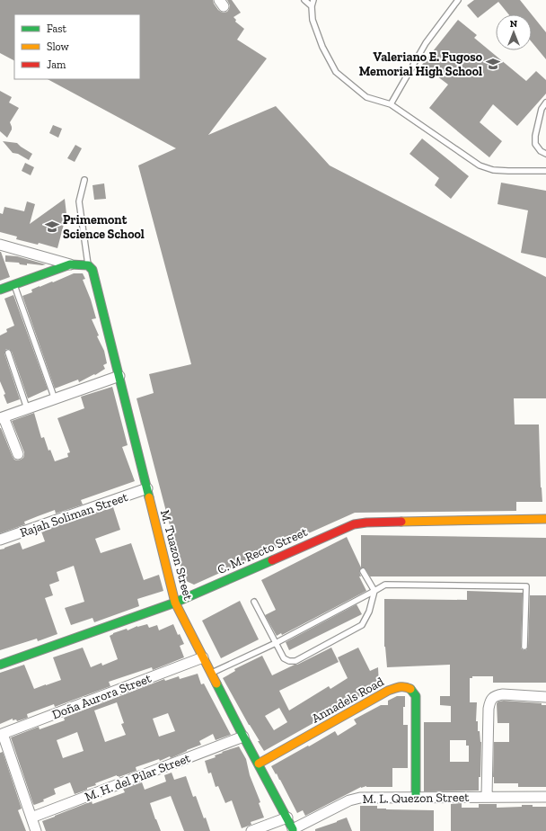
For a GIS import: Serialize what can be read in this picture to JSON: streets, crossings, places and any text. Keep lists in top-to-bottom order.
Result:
{
  "streets": {
    "street": [
      "Rajah Soliman Street",
      "C. M. Recto Street",
      "M. Tuazon Street",
      "Doña Aurora Street",
      "Annadels Road",
      "M. H. del Pilar Street",
      "M. L. Quezon Street"
    ]
  },
  "crossings": [
    ["Rajah Soliman Street", "M. Tuazon Street"],
    ["C. M. Recto Street", "M. Tuazon Street"],
    ["M. Tuazon Street", "Doña Aurora Street"],
    ["M. Tuazon Street", "Annadels Road"],
    ["M. Tuazon Street", "M. H. del Pilar Street"],
    ["M. Tuazon Street", "M. L. Quezon Street"],
    ["Annadels Road", "M. L. Quezon Street"]
  ],
  "places": {
    "school or university": ["Valeriano E. Fugoso Memorial High School", "Primemont Science School"]
  },
  "legend": ["Fast", "Slow", "Jam"],
  "north": "top"
}
